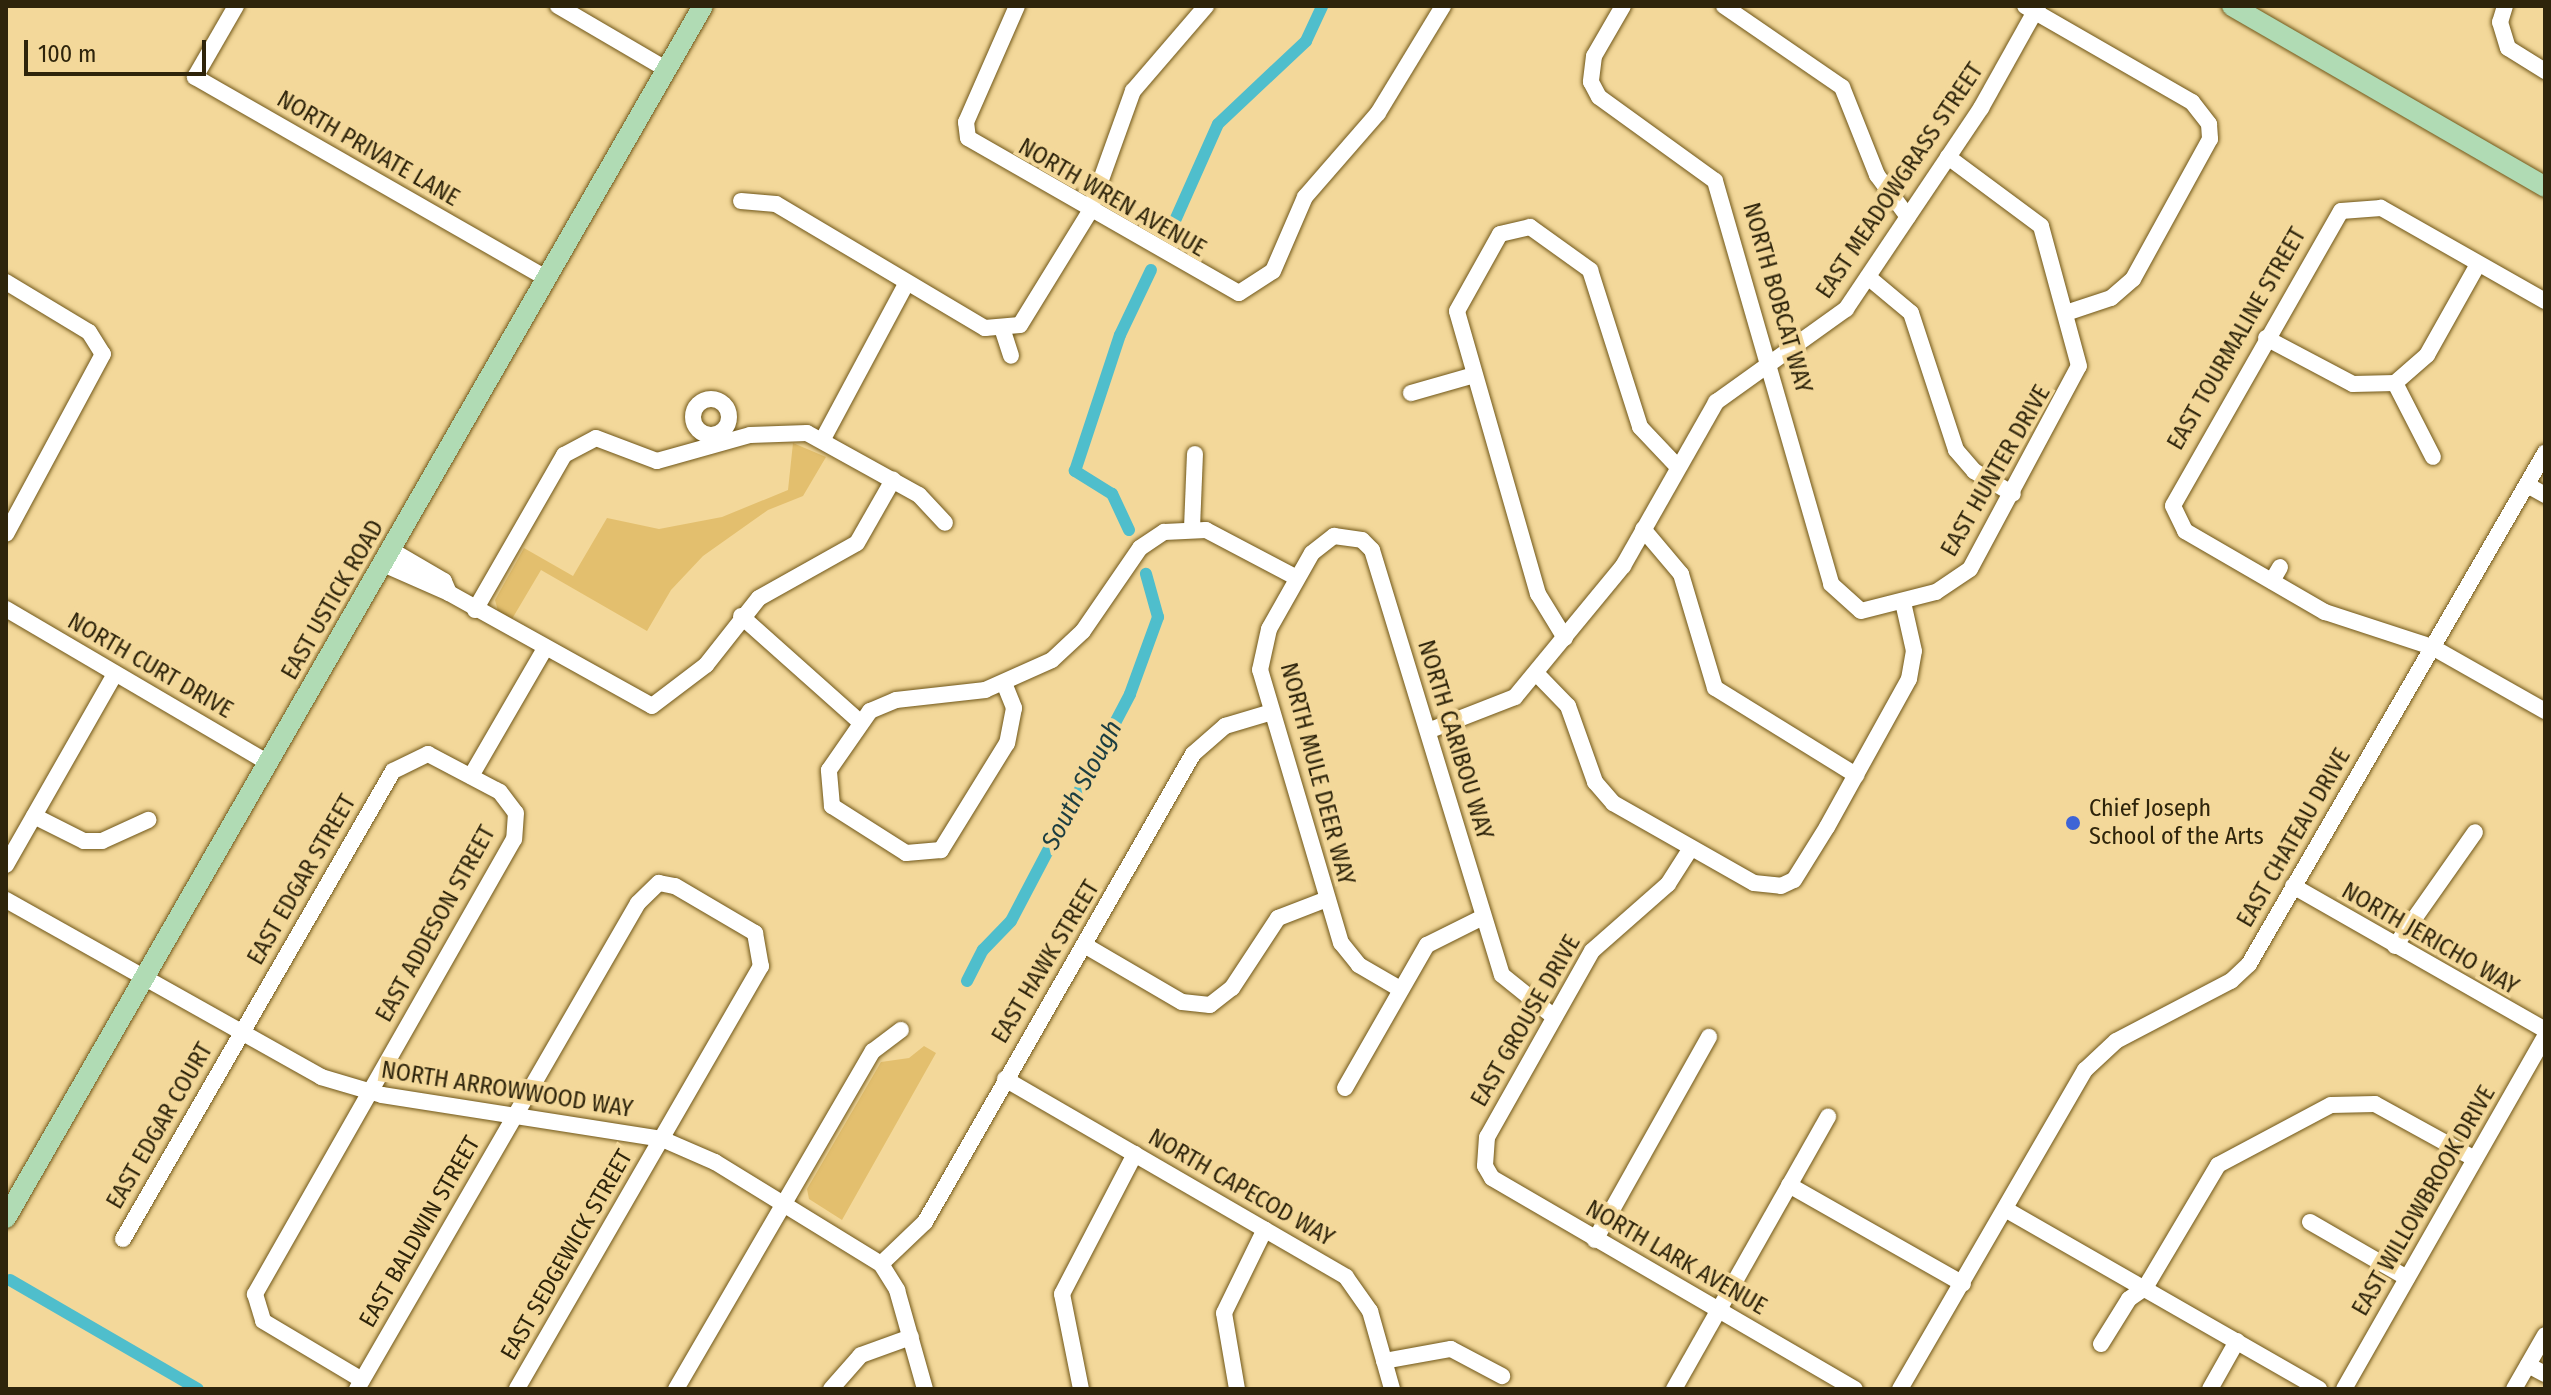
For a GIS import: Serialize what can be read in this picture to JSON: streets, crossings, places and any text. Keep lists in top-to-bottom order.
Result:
{
  "streets": {
    "main road": ["EAST USTICK ROAD"],
    "street": [
      "NORTH PRIVATE LANE",
      "EAST MEADOWGRASS STREET",
      "NORTH WREN AVENUE",
      "NORTH BOBCAT WAY",
      "EAST TOURMALINE STREET",
      "EAST HUNTER DRIVE",
      "NORTH CURT DRIVE",
      "NORTH CARIBOU WAY",
      "NORTH MULE DEER WAY",
      "EAST CHATEAU DRIVE",
      "EAST EDGAR STREET",
      "EAST ADDESON STREET",
      "NORTH JERICHO WAY",
      "EAST HAWK STREET",
      "EAST GROUSE DRIVE",
      "NORTH ARROWWOOD WAY",
      "EAST EDGAR COURT",
      "NORTH CAPECOD WAY",
      "EAST WILLOWBROOK DRIVE",
      "EAST BALDWIN STREET",
      "EAST SEDGEWICK STREET",
      "NORTH LARK AVENUE"
    ]
  },
  "crossings": [
    ["NORTH PRIVATE LANE", "EAST USTICK ROAD"],
    ["EAST MEADOWGRASS STREET", "NORTH BOBCAT WAY"],
    ["EAST MEADOWGRASS STREET", "EAST HUNTER DRIVE"],
    ["EAST MEADOWGRASS STREET", "NORTH CARIBOU WAY"],
    ["NORTH BOBCAT WAY", "EAST HUNTER DRIVE"],
    ["EAST TOURMALINE STREET", "EAST CHATEAU DRIVE"],
    ["EAST USTICK ROAD", "NORTH CURT DRIVE"],
    ["EAST USTICK ROAD", "NORTH ARROWWOOD WAY"],
    ["NORTH CARIBOU WAY", "NORTH MULE DEER WAY"],
    ["NORTH CARIBOU WAY", "EAST GROUSE DRIVE"],
    ["NORTH MULE DEER WAY", "EAST HAWK STREET"],
    ["EAST CHATEAU DRIVE", "NORTH JERICHO WAY"],
    ["EAST EDGAR STREET", "EAST ADDESON STREET"],
    ["EAST EDGAR STREET", "NORTH ARROWWOOD WAY"],
    ["EAST EDGAR STREET", "EAST EDGAR COURT"],
    ["EAST ADDESON STREET", "NORTH ARROWWOOD WAY"],
    ["EAST ADDESON STREET", "EAST BALDWIN STREET"],
    ["NORTH JERICHO WAY", "EAST WILLOWBROOK DRIVE"],
    ["EAST HAWK STREET", "NORTH ARROWWOOD WAY"],
    ["EAST HAWK STREET", "NORTH CAPECOD WAY"],
    ["EAST GROUSE DRIVE", "NORTH LARK AVENUE"],
    ["NORTH ARROWWOOD WAY", "EAST EDGAR COURT"],
    ["NORTH ARROWWOOD WAY", "EAST BALDWIN STREET"],
    ["NORTH ARROWWOOD WAY", "EAST SEDGEWICK STREET"],
    ["EAST BALDWIN STREET", "EAST SEDGEWICK STREET"]
  ],
  "water": ["South Slough"],
  "places": ["Chief Joseph School of the Arts"],
  "scale_bar": "100 m"
}
